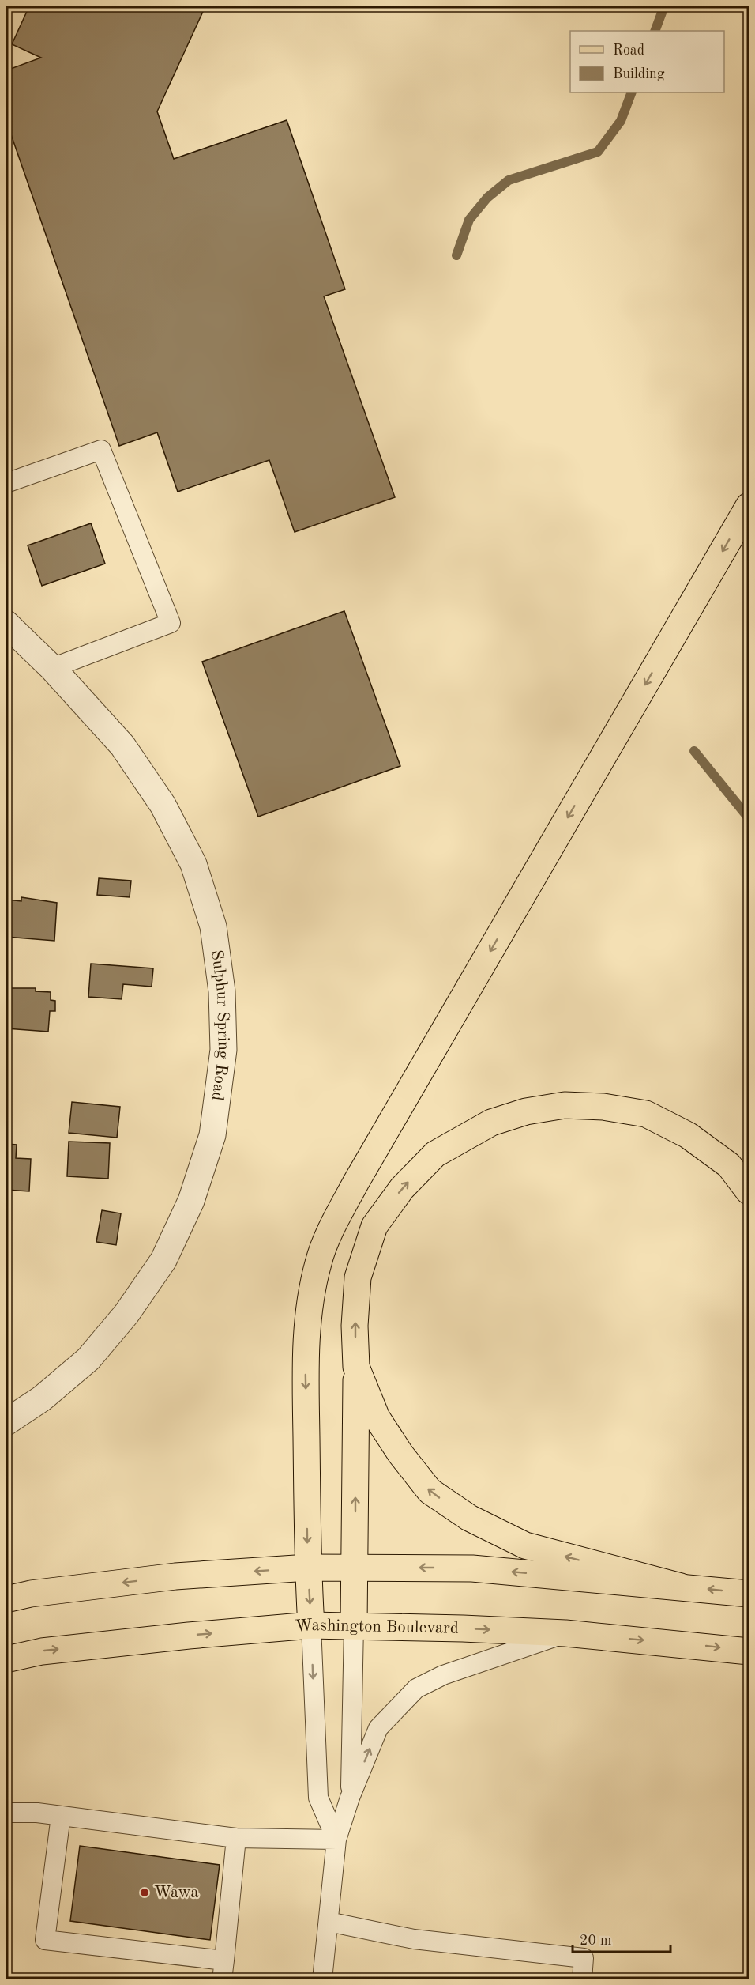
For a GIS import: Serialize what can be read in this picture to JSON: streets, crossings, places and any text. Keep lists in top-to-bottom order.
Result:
{
  "streets": {
    "main road": ["Washington Boulevard"],
    "street": ["Sulphur Spring Road"]
  },
  "places": ["Wawa"],
  "legend": ["Road", "Building"],
  "scale_bar": "20 m"
}
